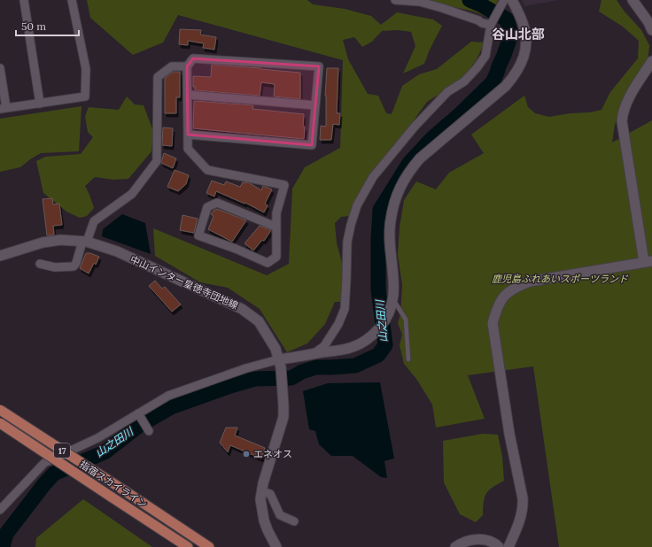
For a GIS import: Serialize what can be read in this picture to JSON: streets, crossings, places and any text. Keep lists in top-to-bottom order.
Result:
{
  "streets": {
    "main road": ["17", "指宿スカイライン"],
    "street": ["中山インター皇徳寺団地線"]
  },
  "districts": ["谷山北部"],
  "water": ["山之田川"],
  "parks": ["鹿児島ふれあいスポーツランド"],
  "places": ["エネオス"],
  "scale_bar": "50 m"
}
